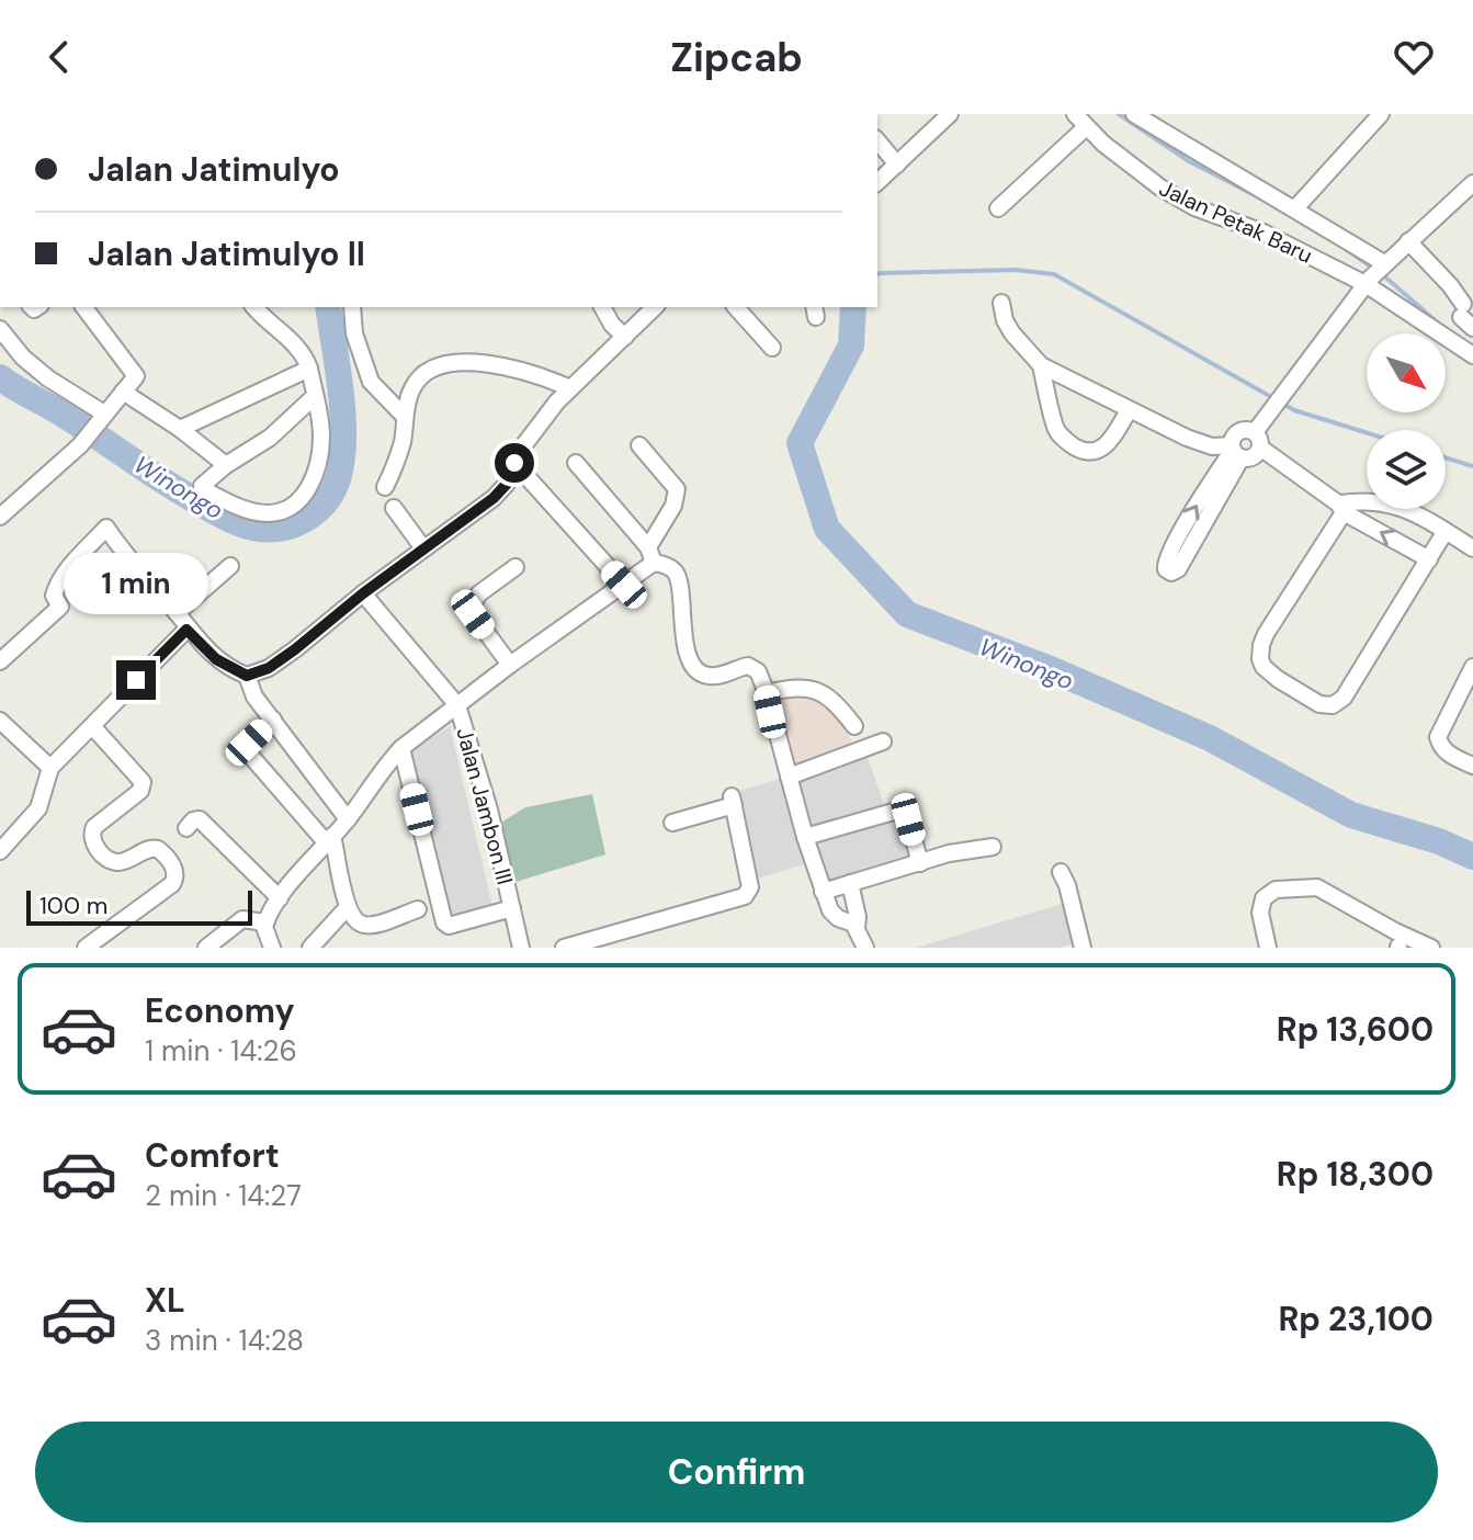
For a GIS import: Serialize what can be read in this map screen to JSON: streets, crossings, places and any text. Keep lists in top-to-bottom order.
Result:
{
  "streets": {
    "street": ["Jalan Petak Baru", "Jalan Jambon III"]
  },
  "water": ["Winongo"],
  "scale_bar": "100 m",
  "north": "bottom right",
  "page": {
    "header": "Zipcab",
    "banner": ["Jalan Jatimulyo", "Jalan Jatimulyo II"],
    "bubble": "1 min",
    "scale": "100 m",
    "list": [
      {
        "name": "Economy",
        "note": "1 min · 14:26",
        "value": "Rp 13,600"
      },
      {
        "name": "Comfort",
        "note": "2 min · 14:27",
        "value": "Rp 18,300"
      },
      {
        "name": "XL",
        "note": "3 min · 14:28",
        "value": "Rp 23,100"
      }
    ],
    "buttons": "Confirm"
  }
}
